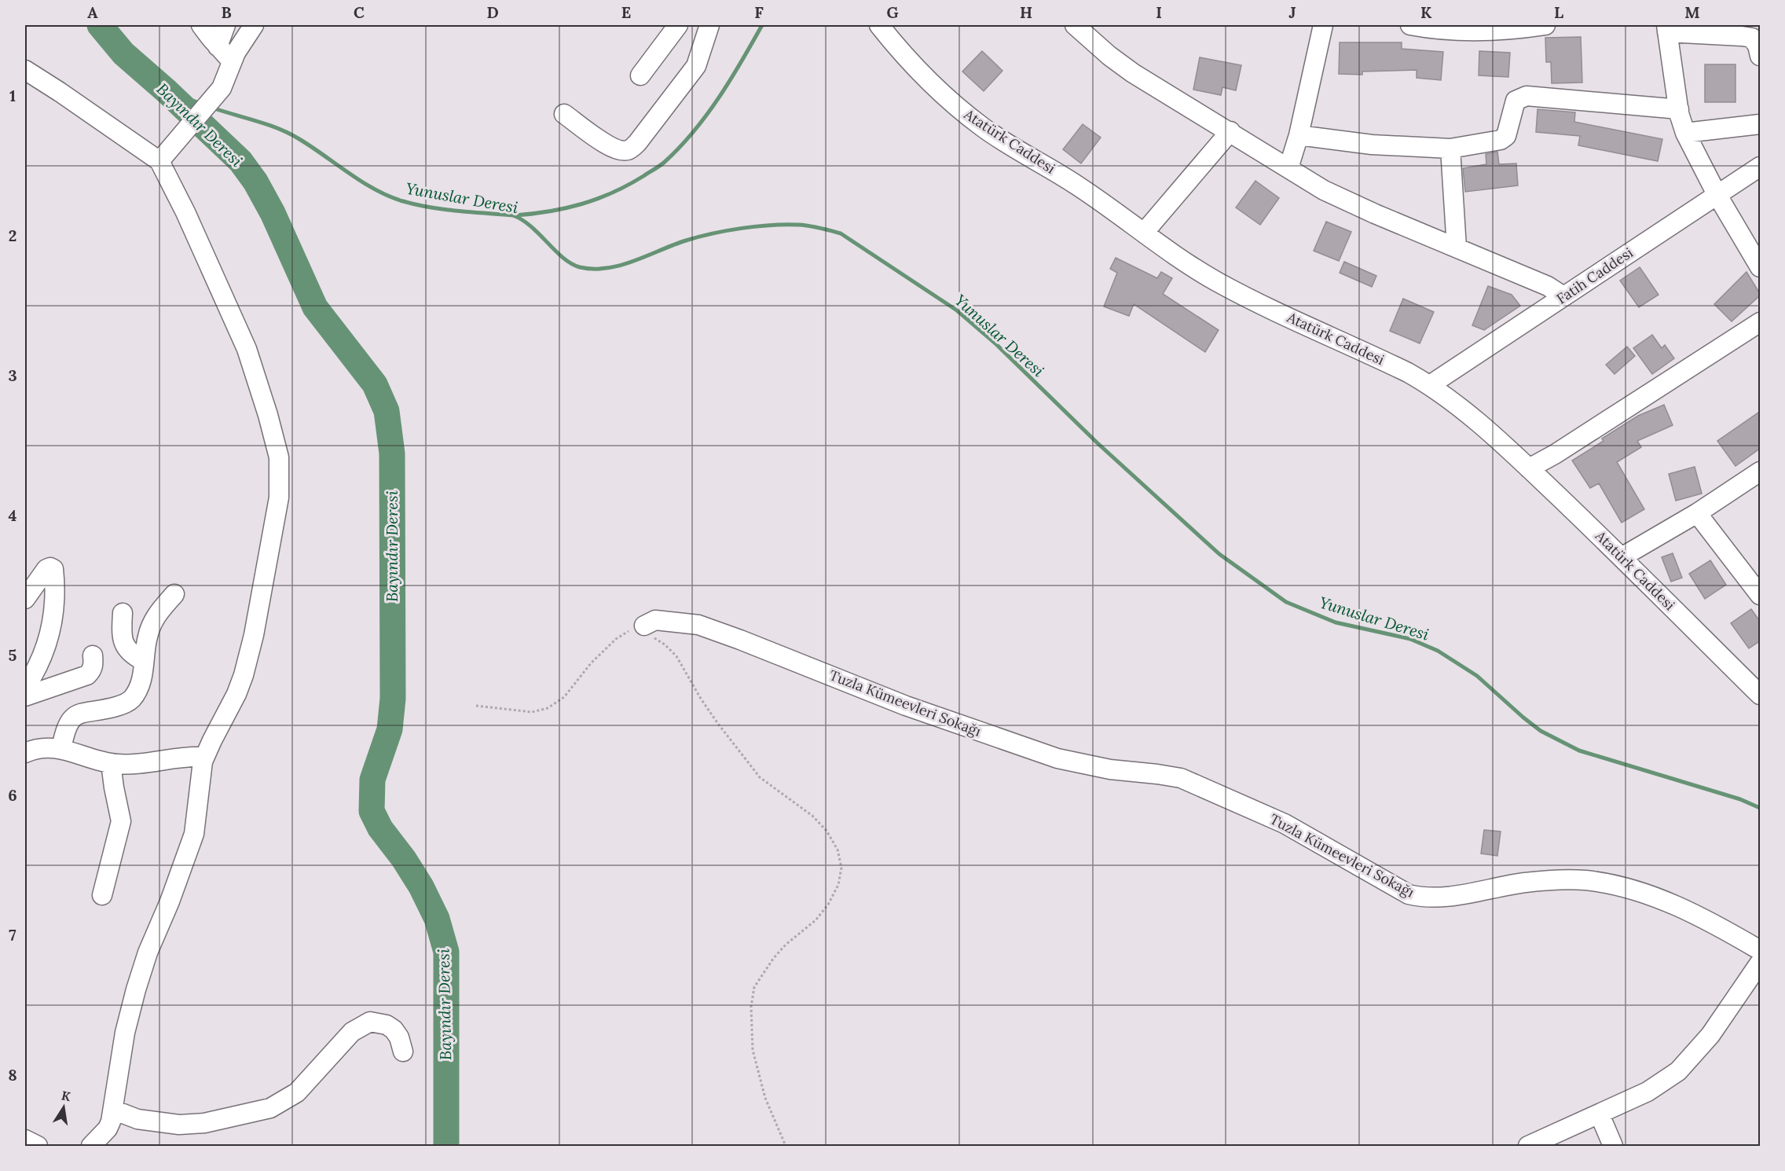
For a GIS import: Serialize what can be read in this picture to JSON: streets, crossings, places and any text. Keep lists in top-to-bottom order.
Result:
{
  "streets": {
    "street": ["Atatürk Caddesi", "Fatih Caddesi", "Tuzla Kümeevleri Sokağı"]
  },
  "crossings": [
    ["Atatürk Caddesi", "Fatih Caddesi"]
  ],
  "water": ["Bayındır Deresi", "Yunuslar Deresi"],
  "north": "top",
  "grid": {
    "columns": [
      "A",
      "B",
      "C",
      "D",
      "E",
      "F",
      "G",
      "H",
      "I",
      "J",
      "K",
      "L",
      "M"
    ],
    "rows": [
      "1",
      "2",
      "3",
      "4",
      "5",
      "6",
      "7",
      "8"
    ]
  }
}
